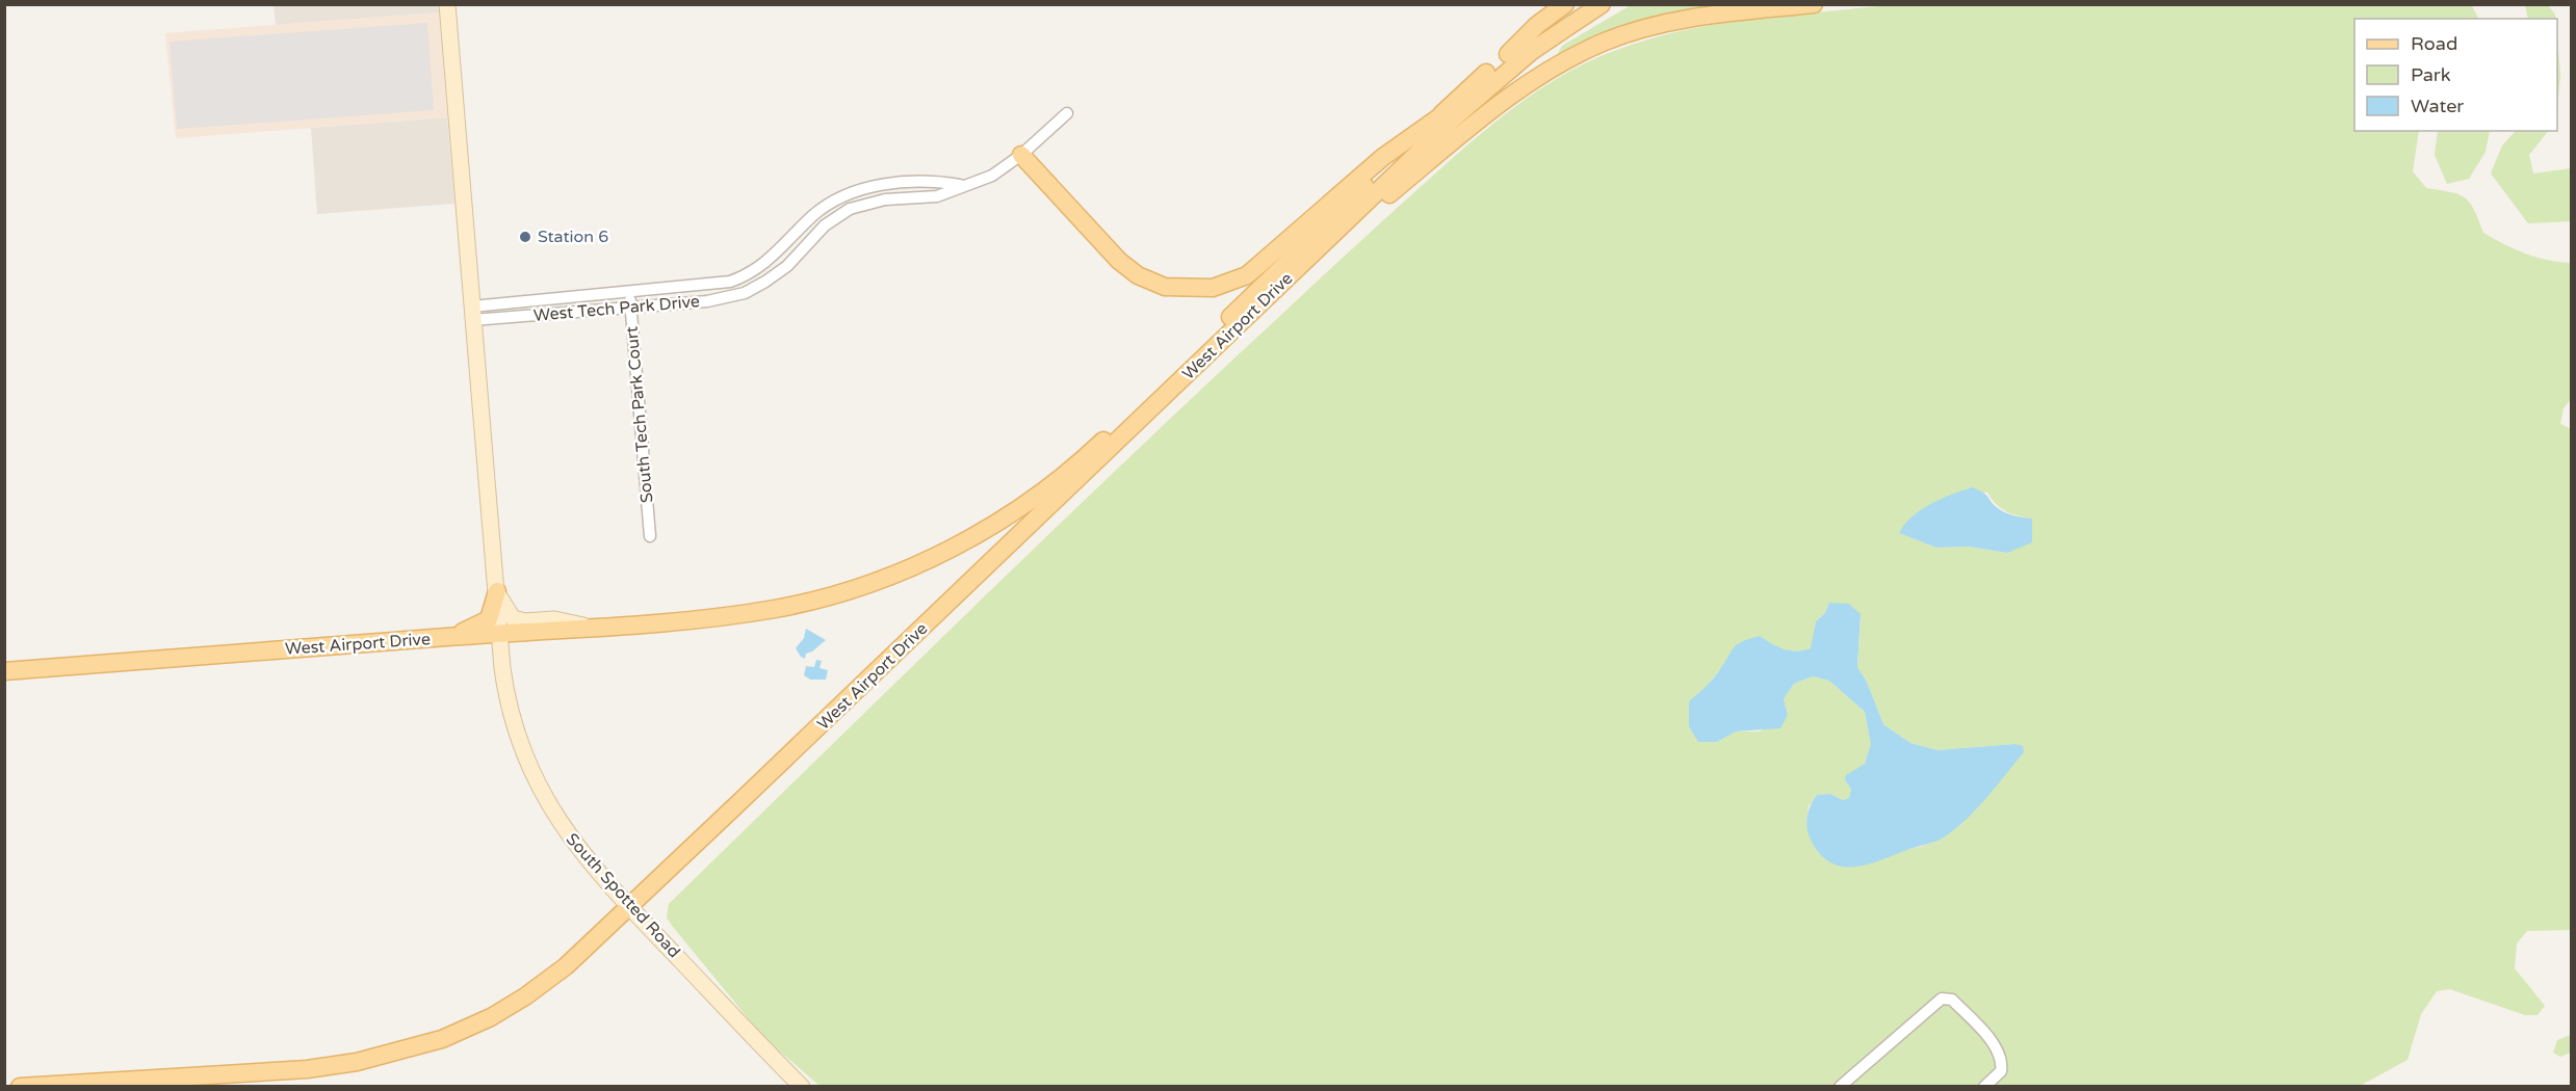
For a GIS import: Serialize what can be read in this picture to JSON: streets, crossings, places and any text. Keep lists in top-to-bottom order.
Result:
{
  "streets": {
    "main road": ["West Airport Drive", "South Spotted Road"],
    "street": ["West Tech Park Drive", "South Tech Park Court"]
  },
  "crossings": [
    ["West Tech Park Drive", "South Tech Park Court"],
    ["West Tech Park Drive", "South Spotted Road"],
    ["West Airport Drive", "South Spotted Road"]
  ],
  "places": ["Station 6"],
  "legend": ["Road", "Park", "Water"]
}
